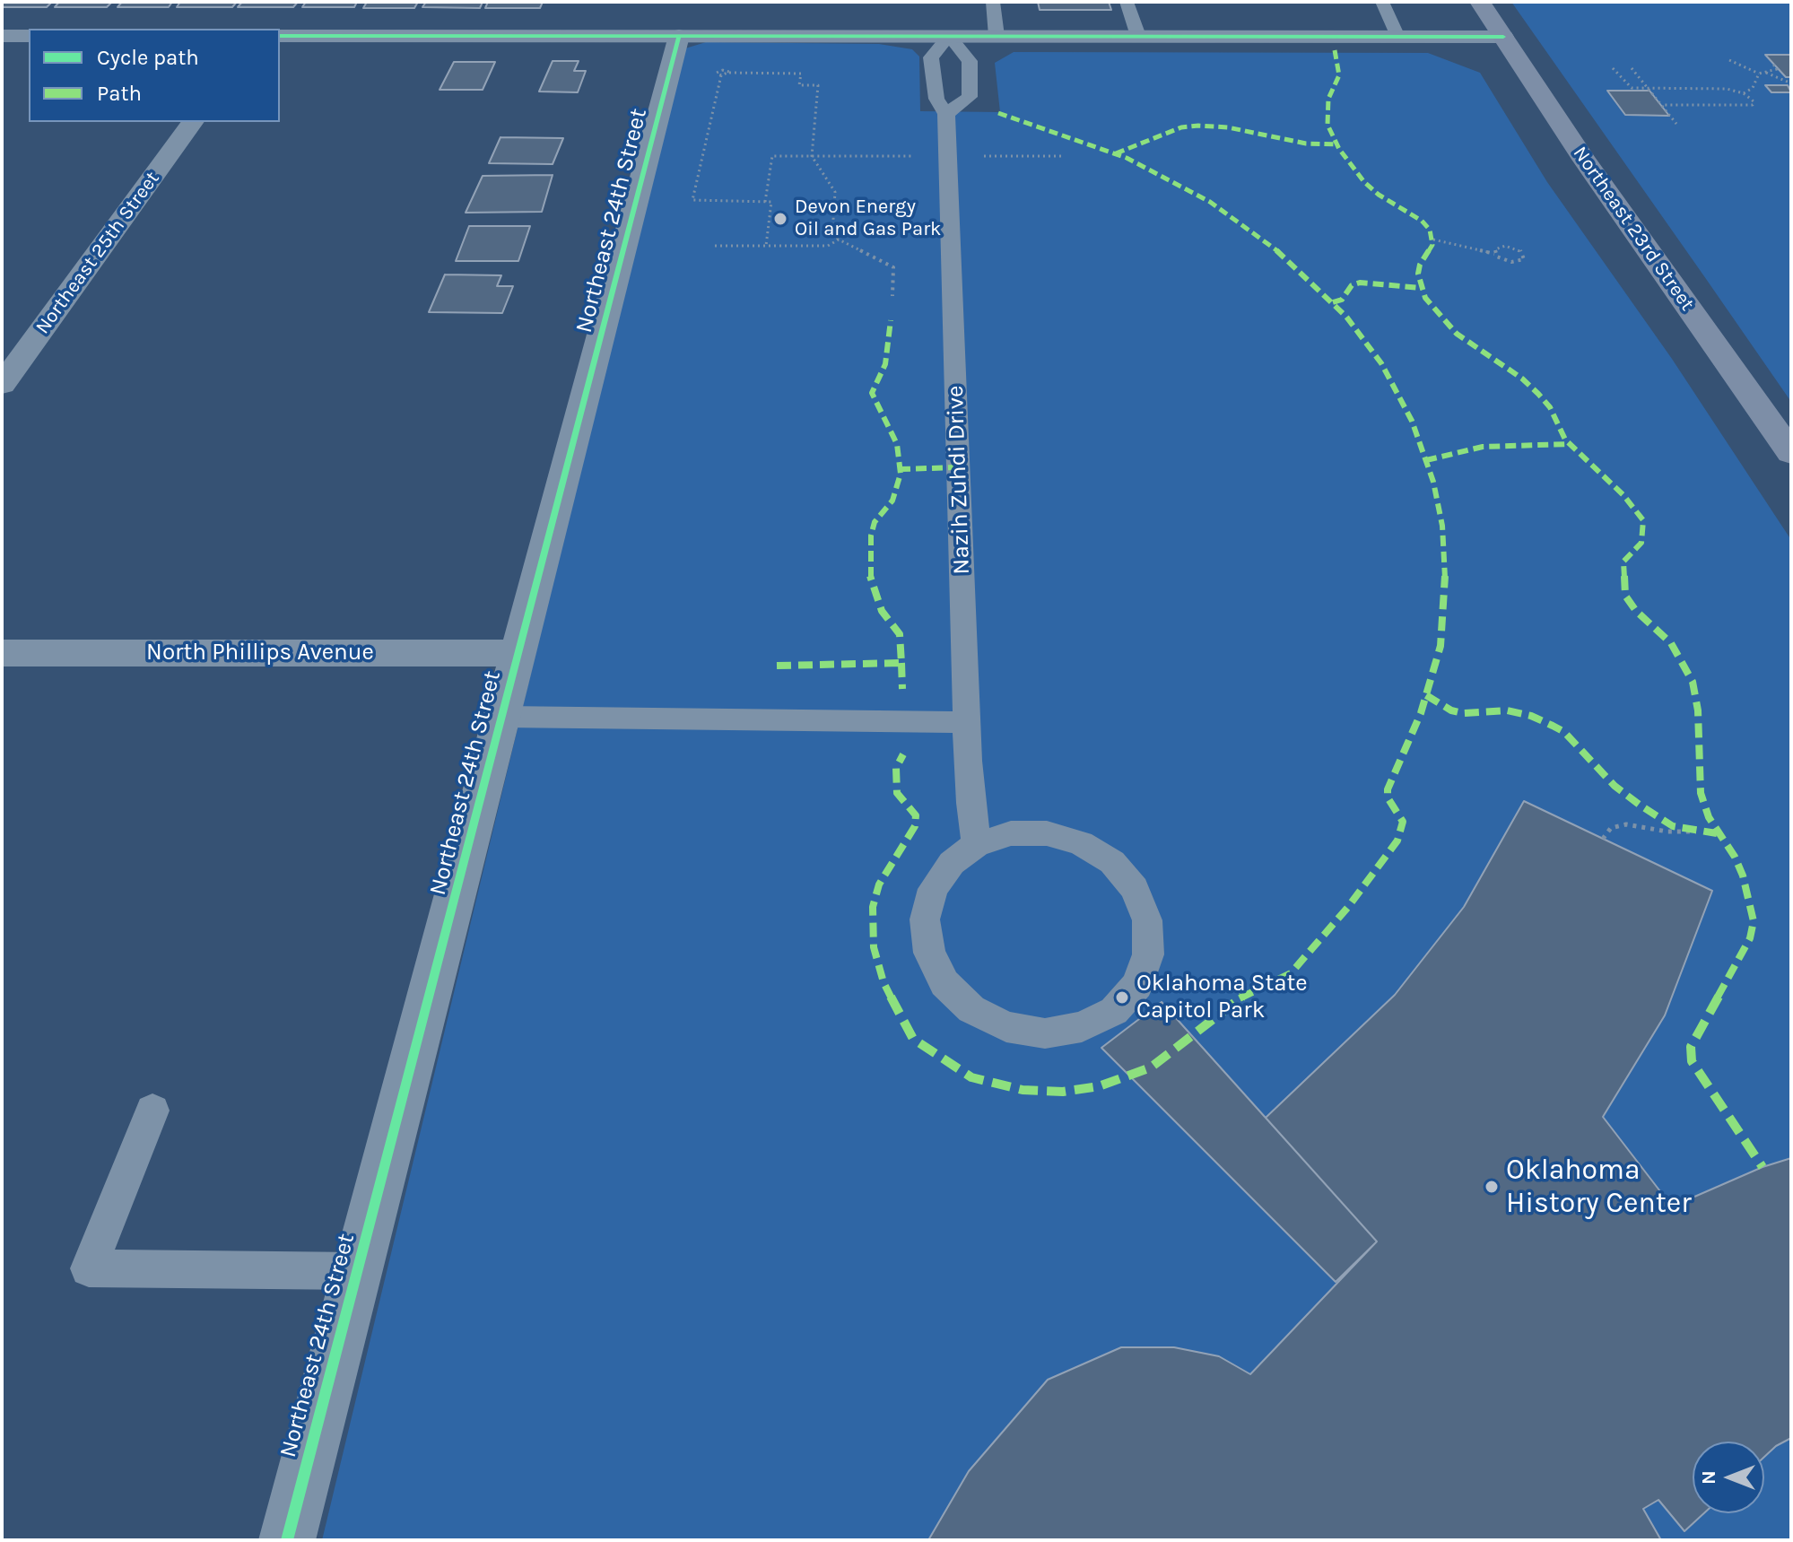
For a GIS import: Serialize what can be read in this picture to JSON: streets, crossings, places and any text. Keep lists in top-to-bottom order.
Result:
{
  "streets": {
    "main road": ["Northeast 23rd Street"],
    "street": ["Northeast 24th Street", "Northeast 25th Street", "North Phillips Avenue"],
    "lane": ["Nazih Zuhdi Drive"]
  },
  "crossings": [
    ["Northeast 24th Street", "North Phillips Avenue"]
  ],
  "places": ["Devon Energy Oil and Gas Park", "Oklahoma State Capitol Park", "Oklahoma History Center"],
  "legend": ["Cycle path", "Path"],
  "north": "left"
}
